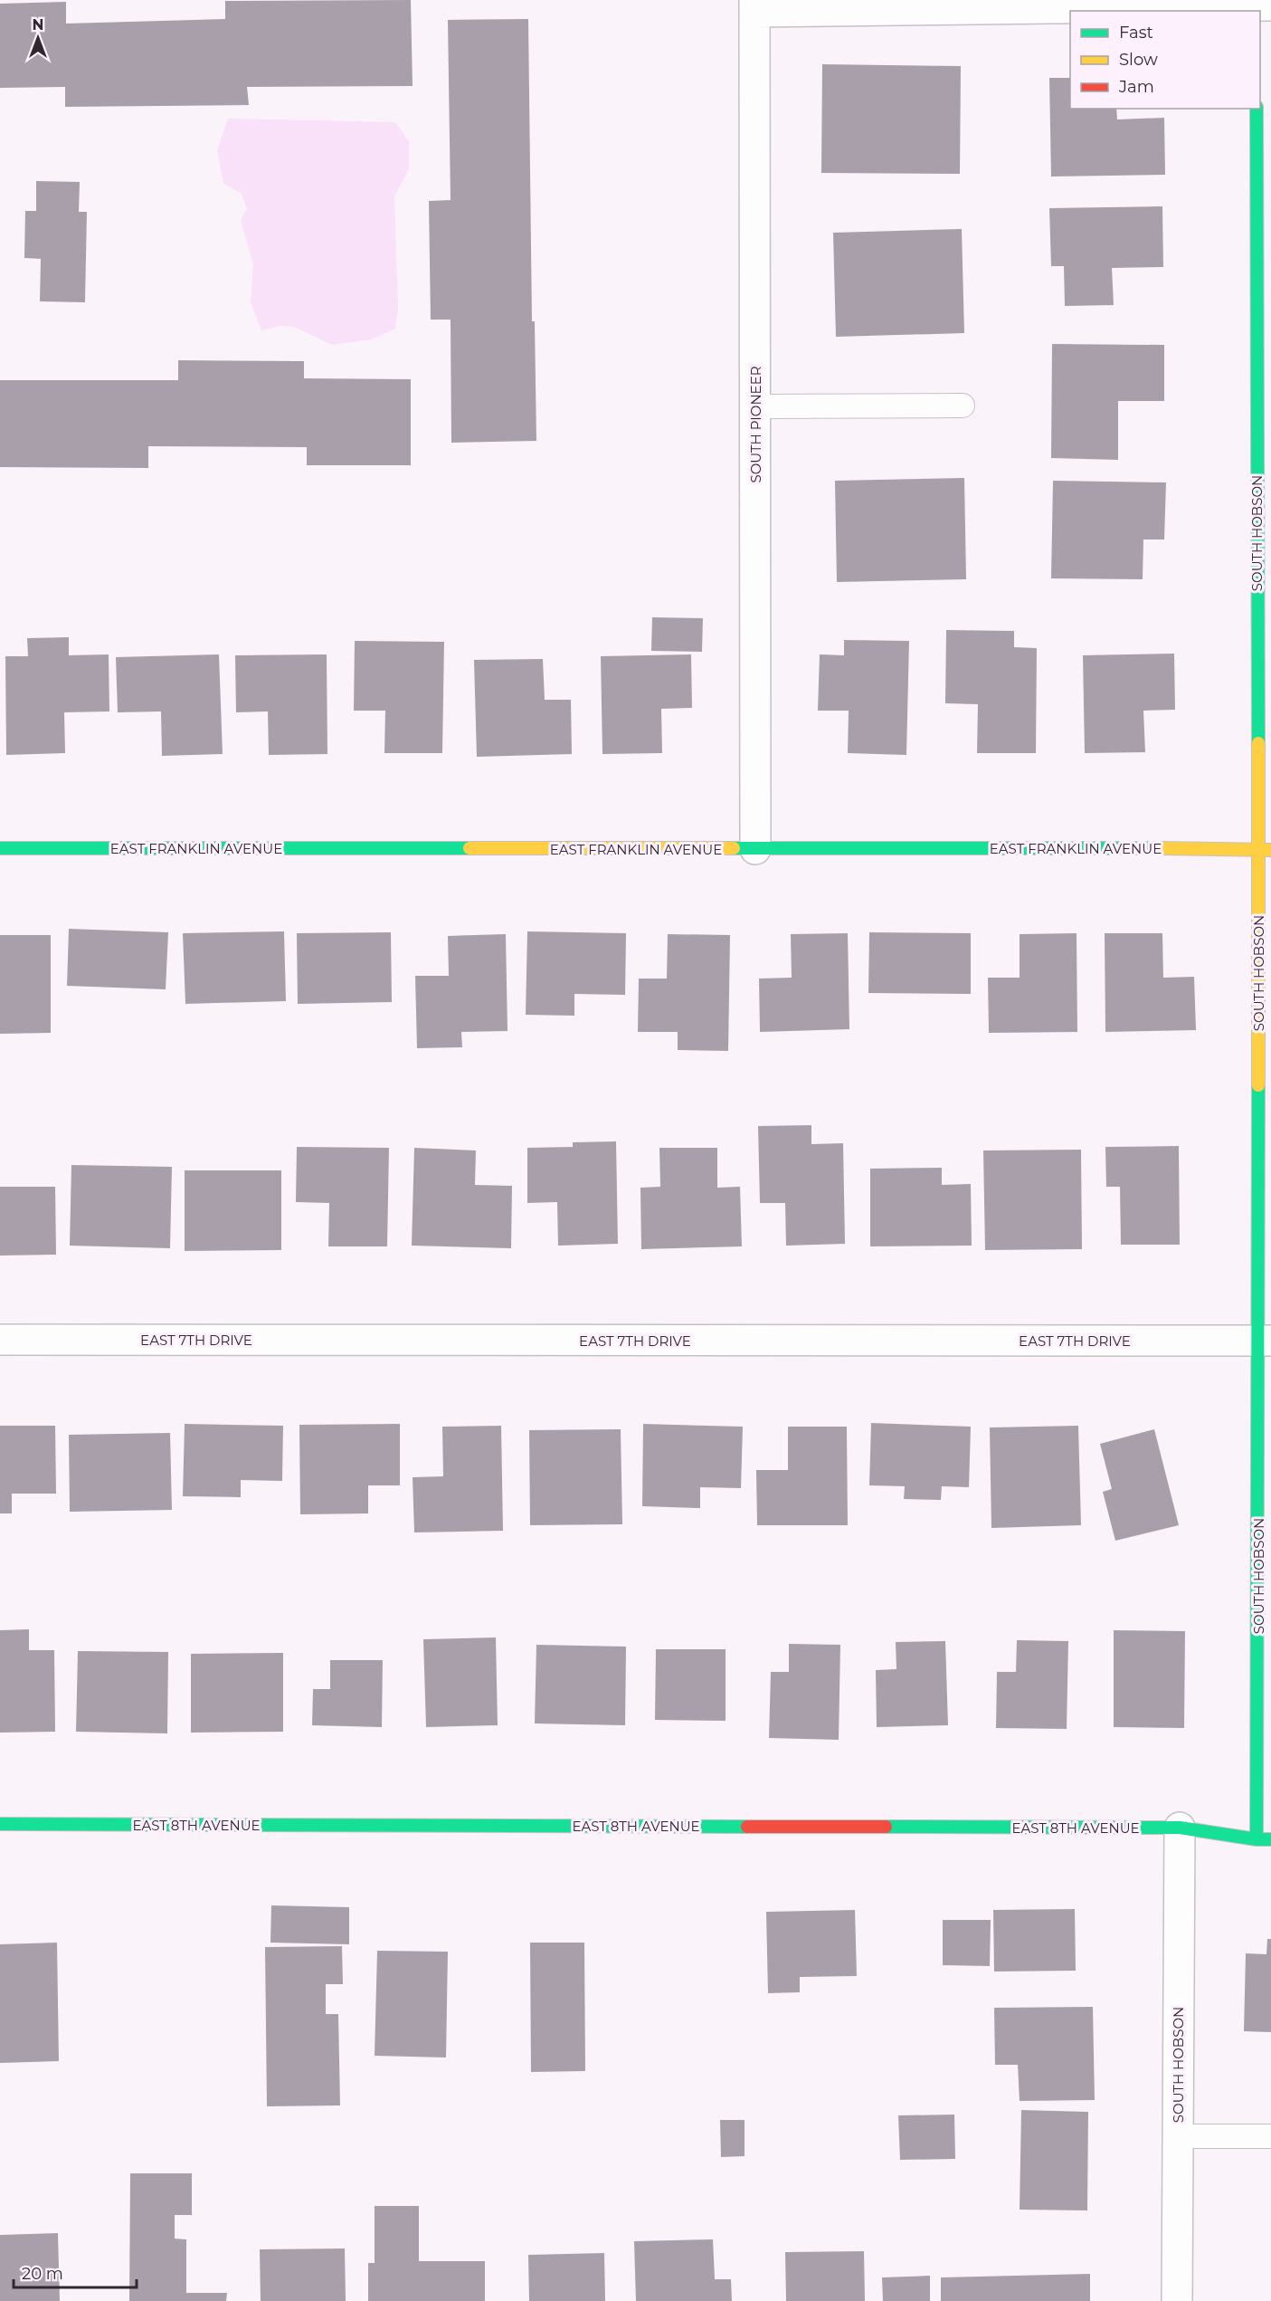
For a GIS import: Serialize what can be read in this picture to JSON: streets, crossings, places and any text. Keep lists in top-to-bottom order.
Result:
{
  "streets": {
    "street": [
      "SOUTH PIONEER",
      "SOUTH HOBSON",
      "EAST FRANKLIN AVENUE",
      "EAST 7TH DRIVE",
      "EAST 8TH AVENUE"
    ]
  },
  "crossings": [
    ["SOUTH PIONEER", "EAST FRANKLIN AVENUE"],
    ["SOUTH HOBSON", "EAST FRANKLIN AVENUE"],
    ["SOUTH HOBSON", "EAST 7TH DRIVE"],
    ["SOUTH HOBSON", "EAST 8TH AVENUE"]
  ],
  "legend": ["Fast", "Slow", "Jam"],
  "scale_bar": "20 m",
  "north": "top"
}
